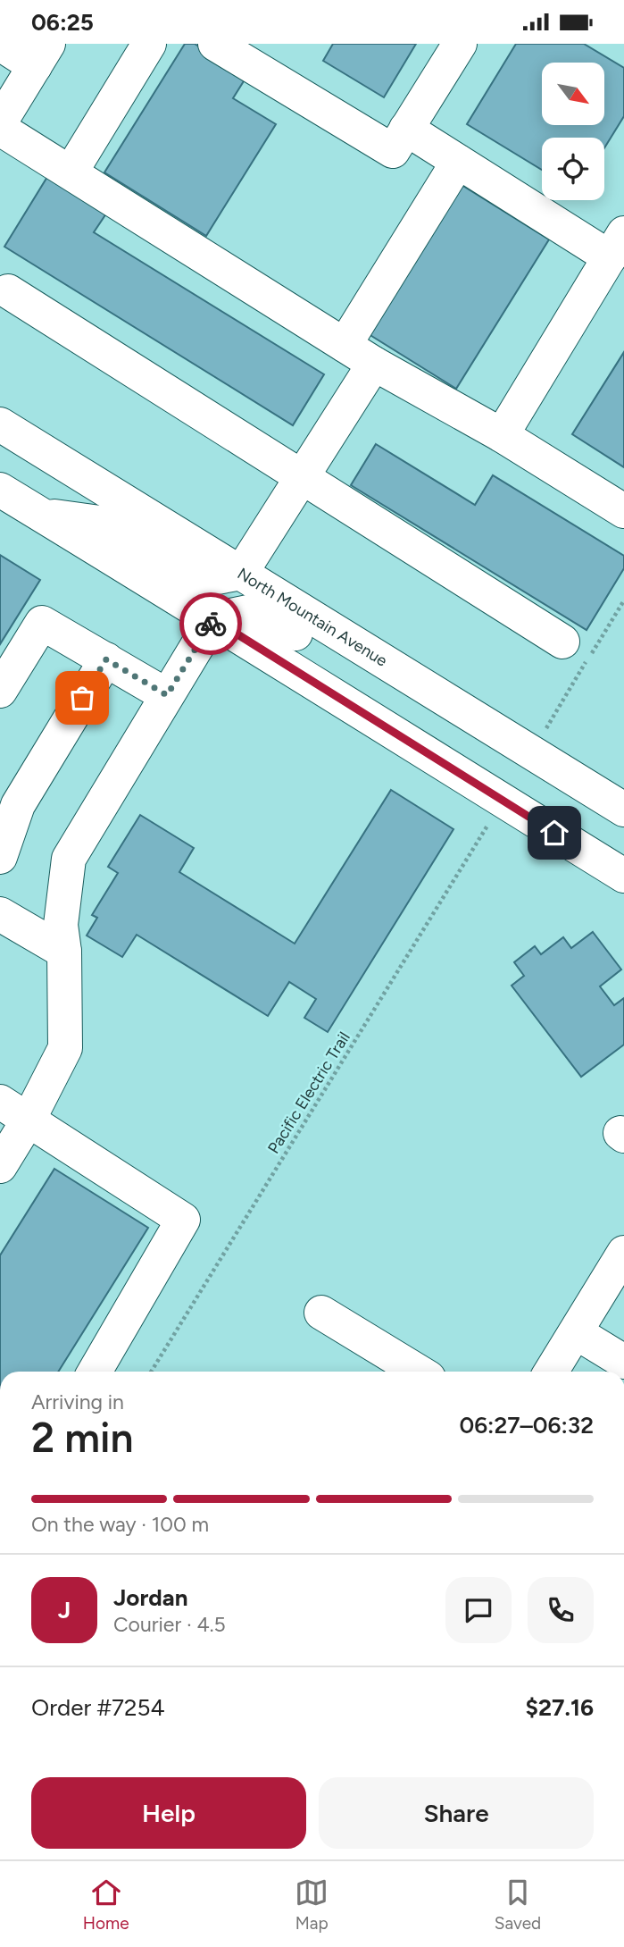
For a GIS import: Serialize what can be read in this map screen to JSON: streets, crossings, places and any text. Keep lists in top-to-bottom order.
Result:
{
  "streets": {
    "main road": ["North Mountain Avenue"],
    "path": ["Pacific Electric Trail"]
  },
  "north": "bottom right",
  "page": {
    "status": "06:25",
    "heading": ["2 min", "Arriving in", "06:27–06:32"],
    "panel": [
      "Jordan",
      "Courier · 4.5",
      "Order #7254",
      "$27.16"
    ],
    "bar": "On the way · 100 m",
    "round": "J",
    "buttons": ["Help", "Share"],
    "tabs": ["Home", "Map", "Saved"]
  }
}
